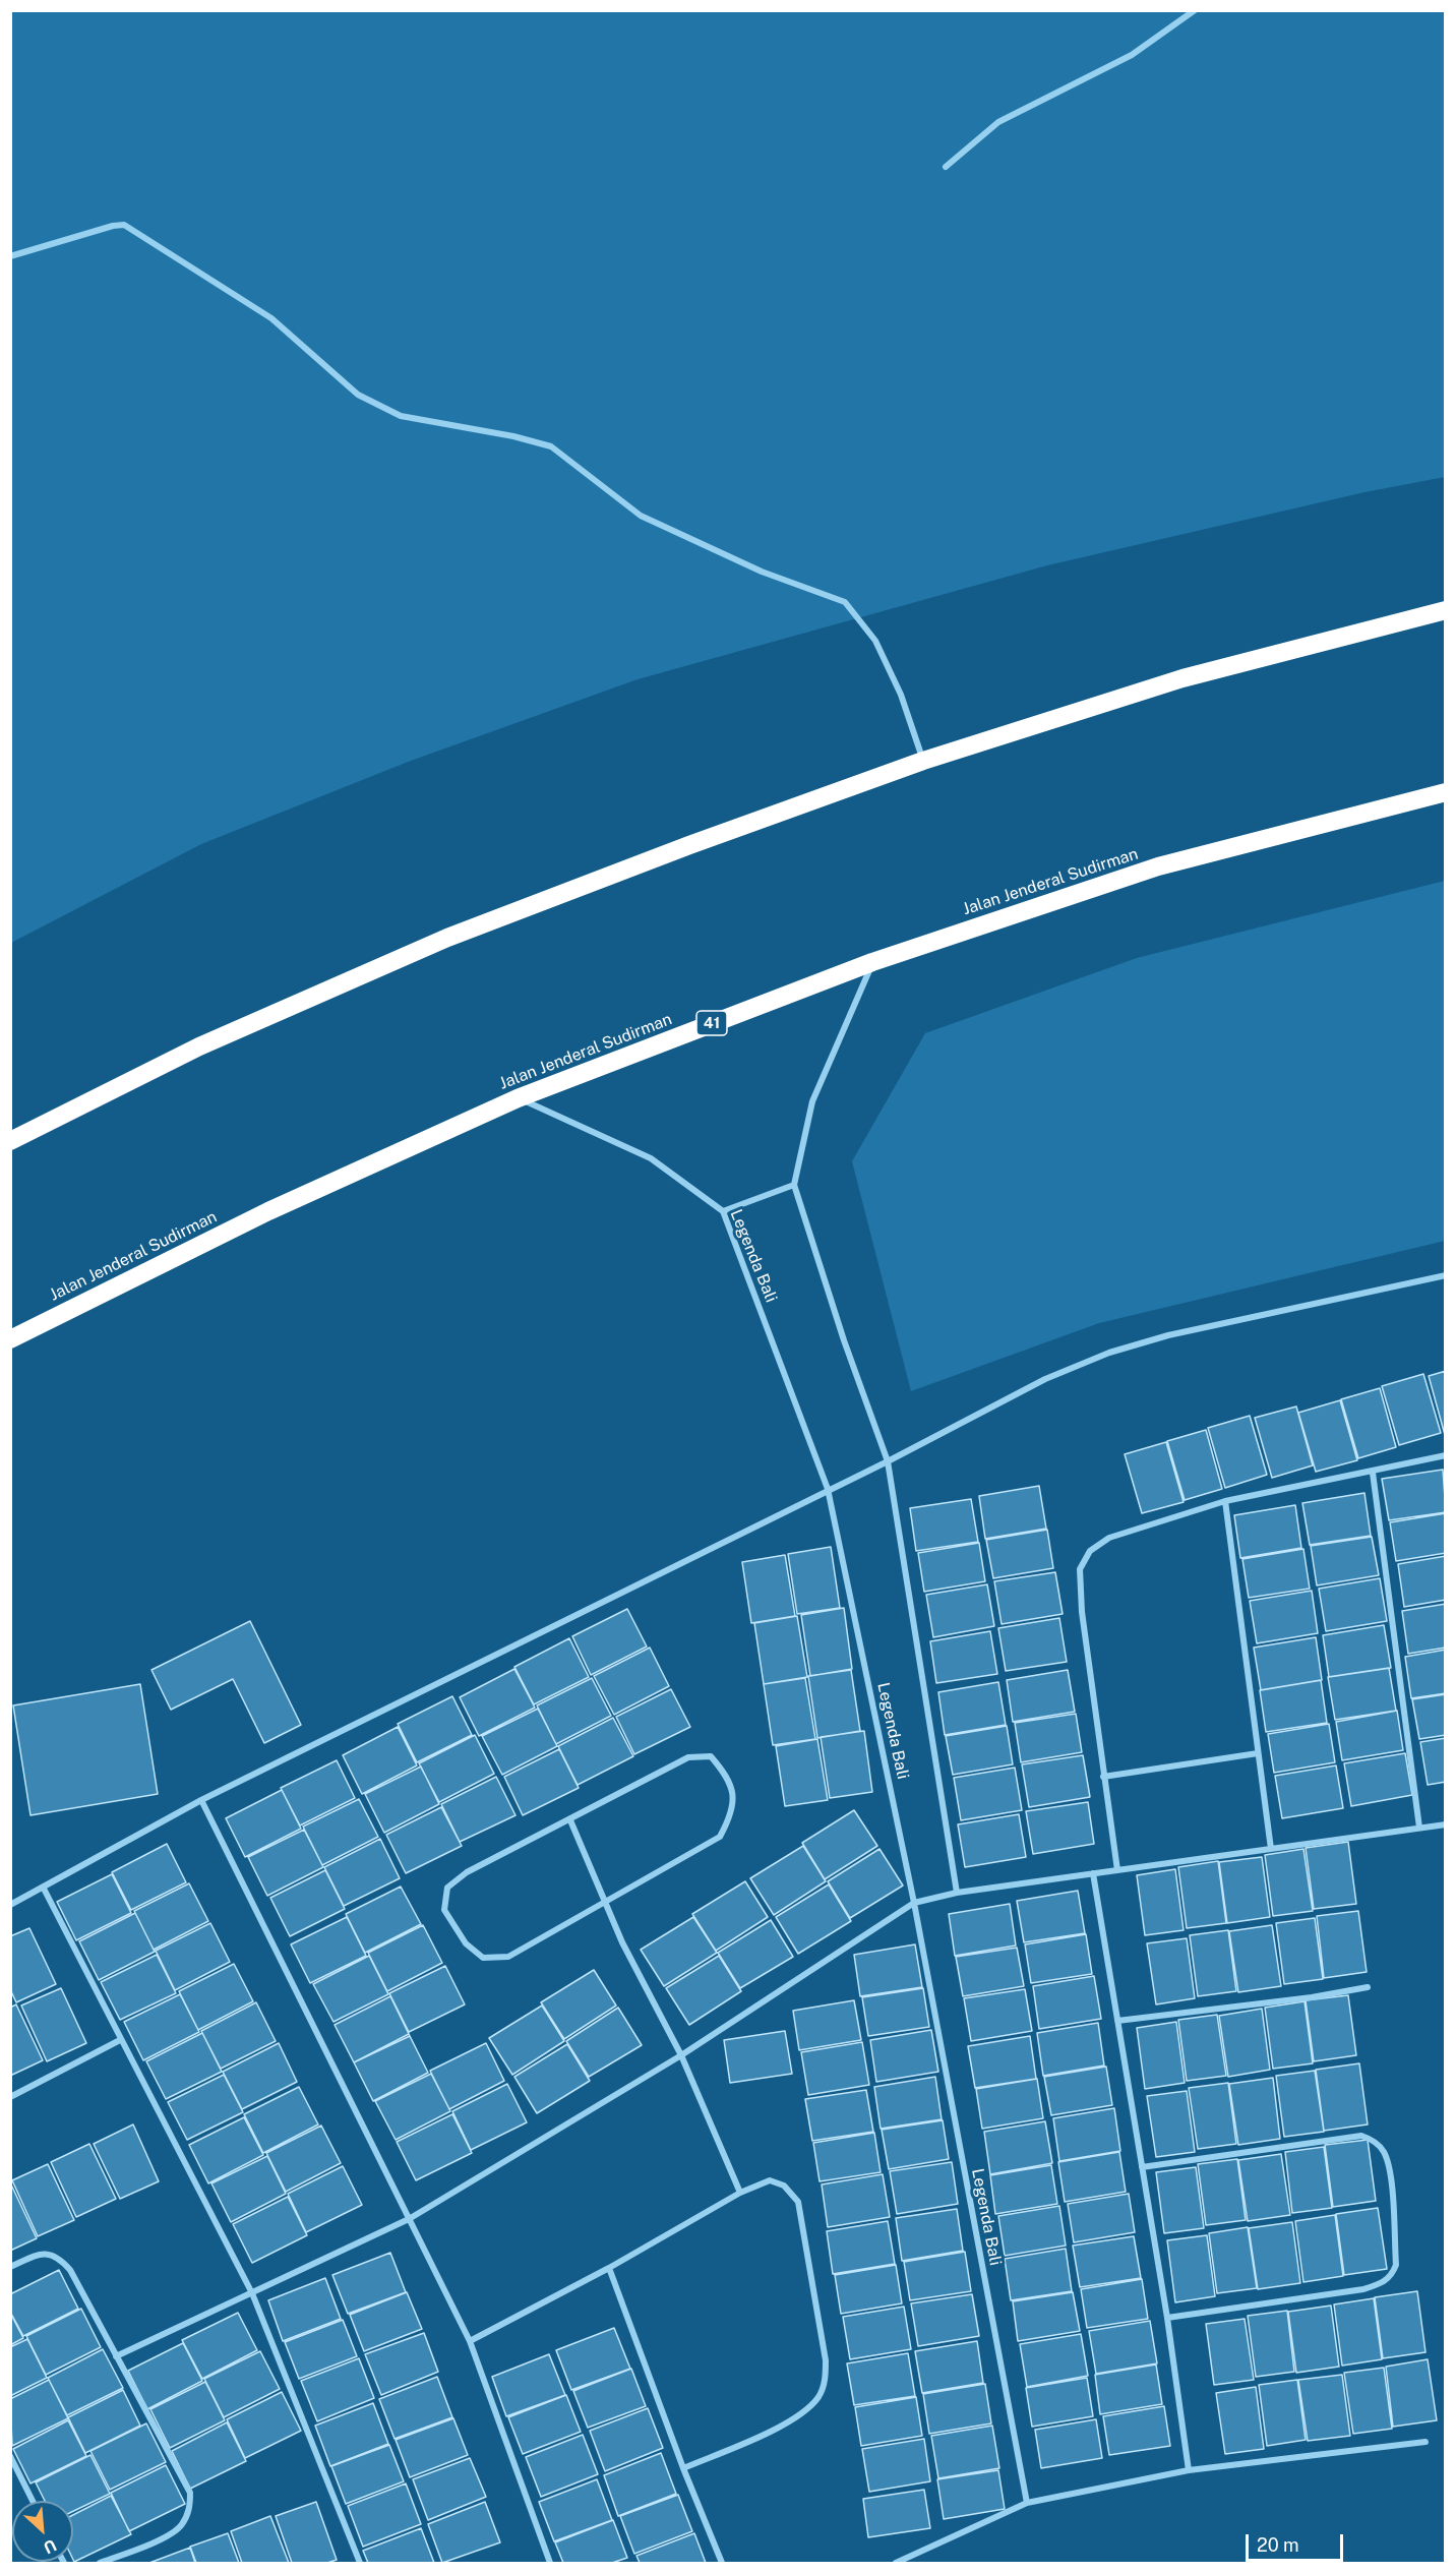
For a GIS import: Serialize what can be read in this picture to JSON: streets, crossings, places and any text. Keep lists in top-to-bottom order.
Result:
{
  "streets": {
    "highway": ["Jalan Jenderal Sudirman", "41"],
    "street": ["Legenda Bali"]
  },
  "crossings": [
    ["Jalan Jenderal Sudirman", "Legenda Bali"]
  ],
  "scale_bar": "20 m",
  "north": "bottom right"
}
